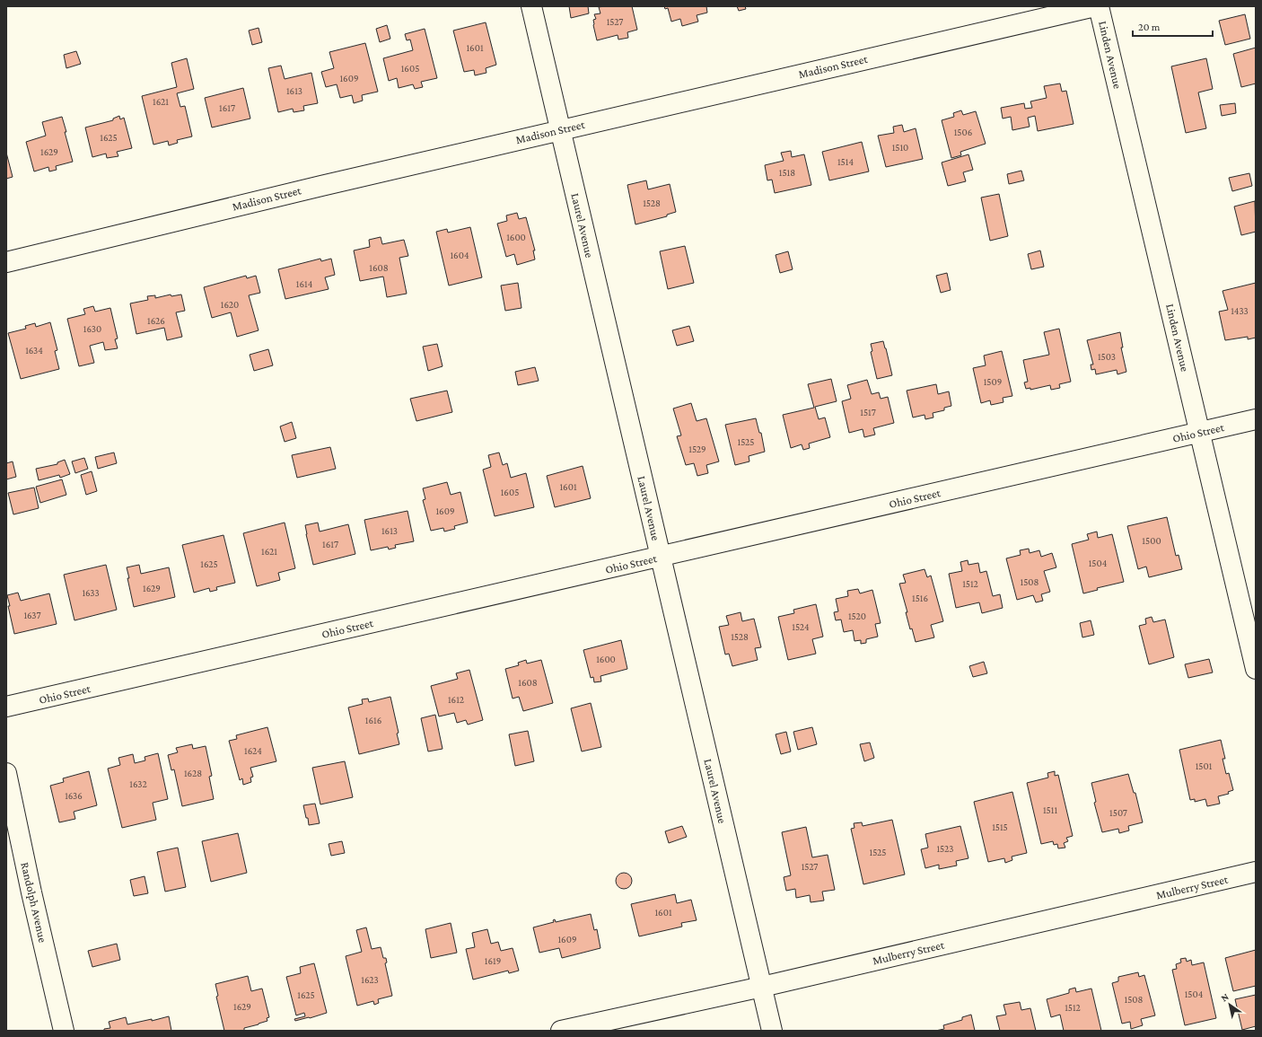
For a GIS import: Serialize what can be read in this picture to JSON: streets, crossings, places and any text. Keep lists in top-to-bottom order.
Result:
{
  "streets": {
    "street": [
      "Linden Avenue",
      "Madison Street",
      "Laurel Avenue",
      "Ohio Street",
      "Mulberry Street",
      "Randolph Avenue"
    ]
  },
  "crossings": [
    ["Linden Avenue", "Ohio Street"],
    ["Madison Street", "Laurel Avenue"],
    ["Laurel Avenue", "Ohio Street"],
    ["Laurel Avenue", "Mulberry Street"]
  ],
  "house_numbers": [
    "1527",
    "1601",
    "1605",
    "1609",
    "1613",
    "1621",
    "1617",
    "1506",
    "1625",
    "1510",
    "1629",
    "1514",
    "1518",
    "1528",
    "1600",
    "1604",
    "1608",
    "1614",
    "1620",
    "1433",
    "1626",
    "1630",
    "1634",
    "1503",
    "1509",
    "1517",
    "1525",
    "1529",
    "1601",
    "1605",
    "1609",
    "1613",
    "1500",
    "1617",
    "1621",
    "1504",
    "1625",
    "1508",
    "1512",
    "1629",
    "1633",
    "1516",
    "1637",
    "1520",
    "1524",
    "1528",
    "1600",
    "1608",
    "1612",
    "1616",
    "1624",
    "1501",
    "1628",
    "1632",
    "1636",
    "1511",
    "1507",
    "1515",
    "1523",
    "1525",
    "1527",
    "1601",
    "1609",
    "1619",
    "1623",
    "1504",
    "1625",
    "1508",
    "1629",
    "1512"
  ],
  "scale_bar": "20 m",
  "north": "top left"
}
